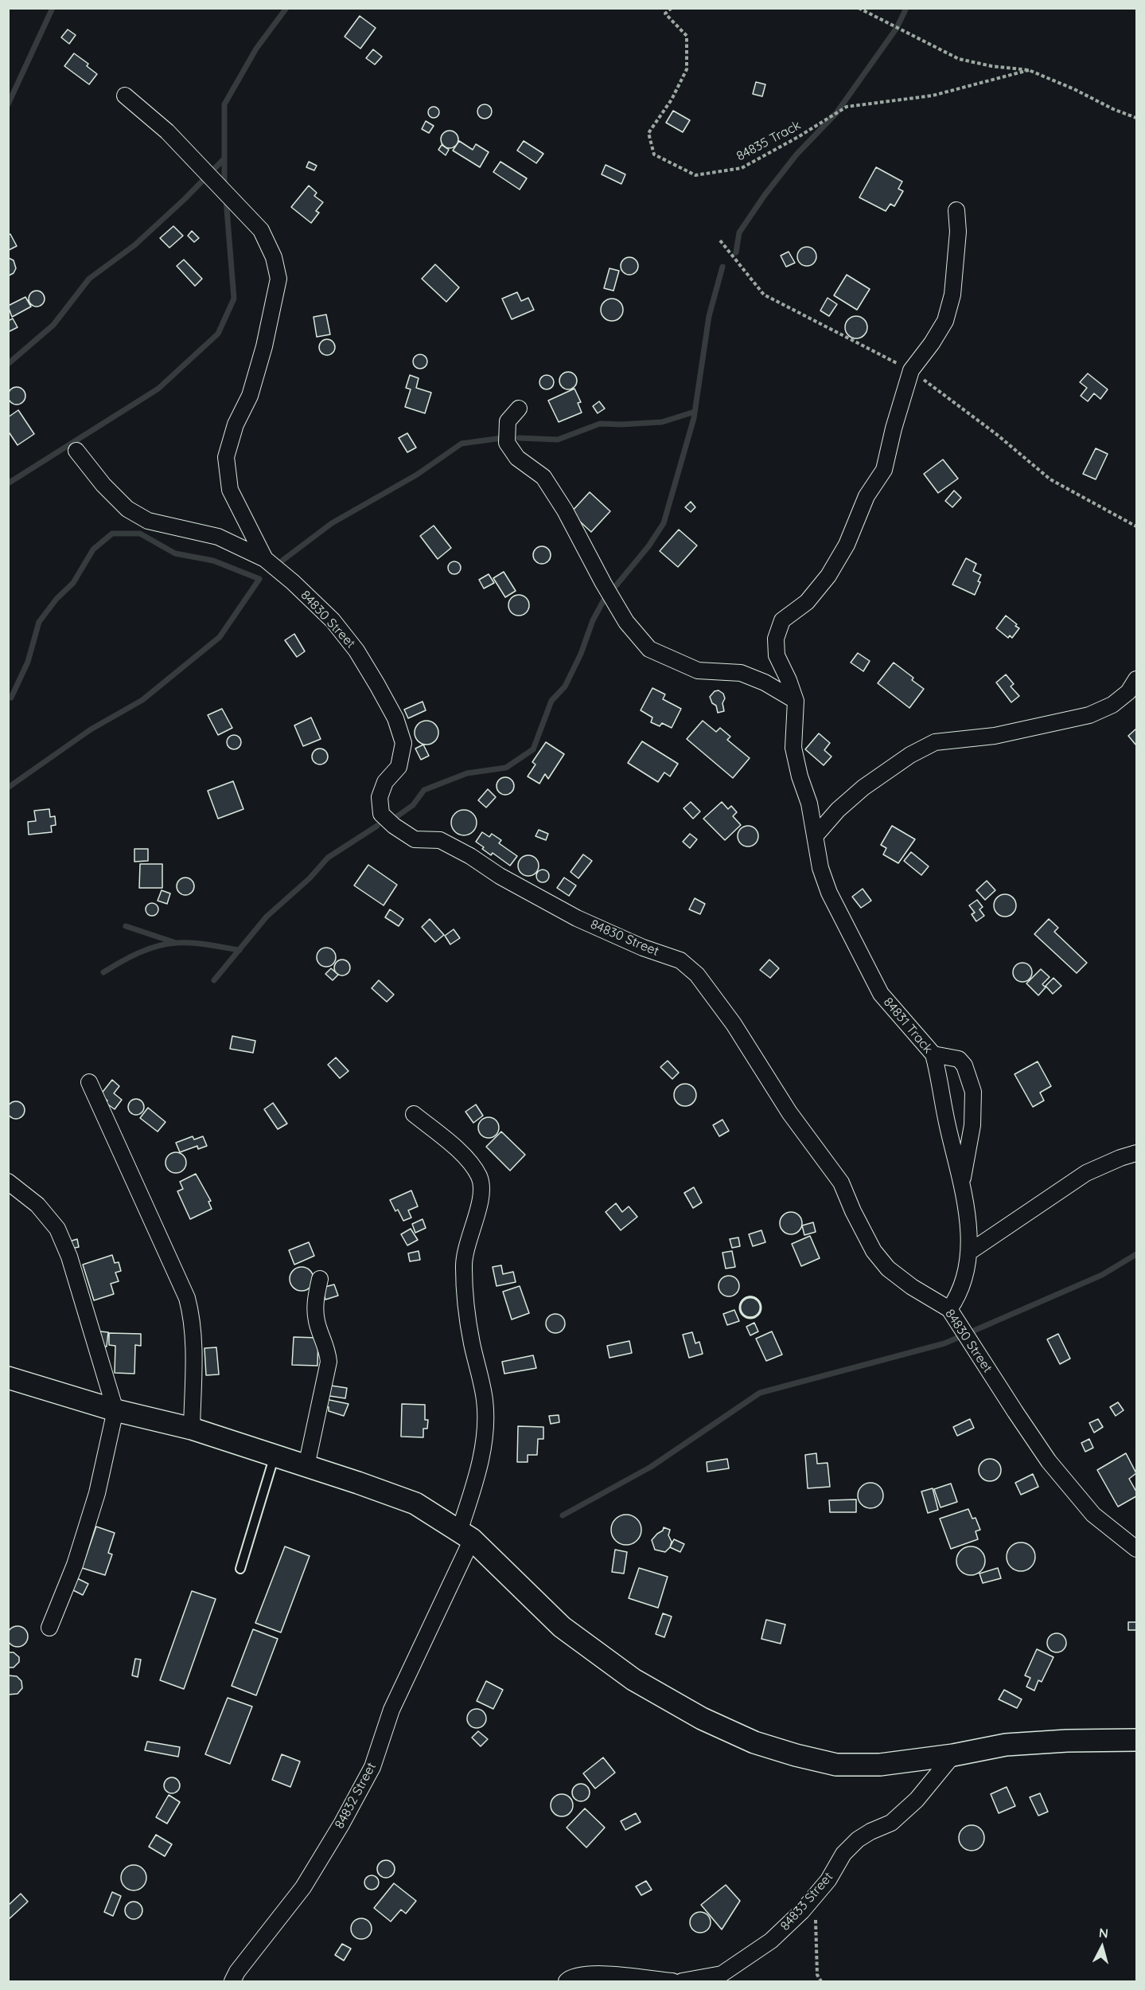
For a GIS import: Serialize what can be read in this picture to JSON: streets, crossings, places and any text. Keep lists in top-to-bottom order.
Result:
{
  "streets": {
    "street": [
      "84830 Street",
      "84831 Track",
      "84832 Street",
      "84833 Street"
    ],
    "path": ["84835 Track"]
  },
  "crossings": [
    ["84830 Street", "84831 Track"]
  ],
  "north": "top"
}
